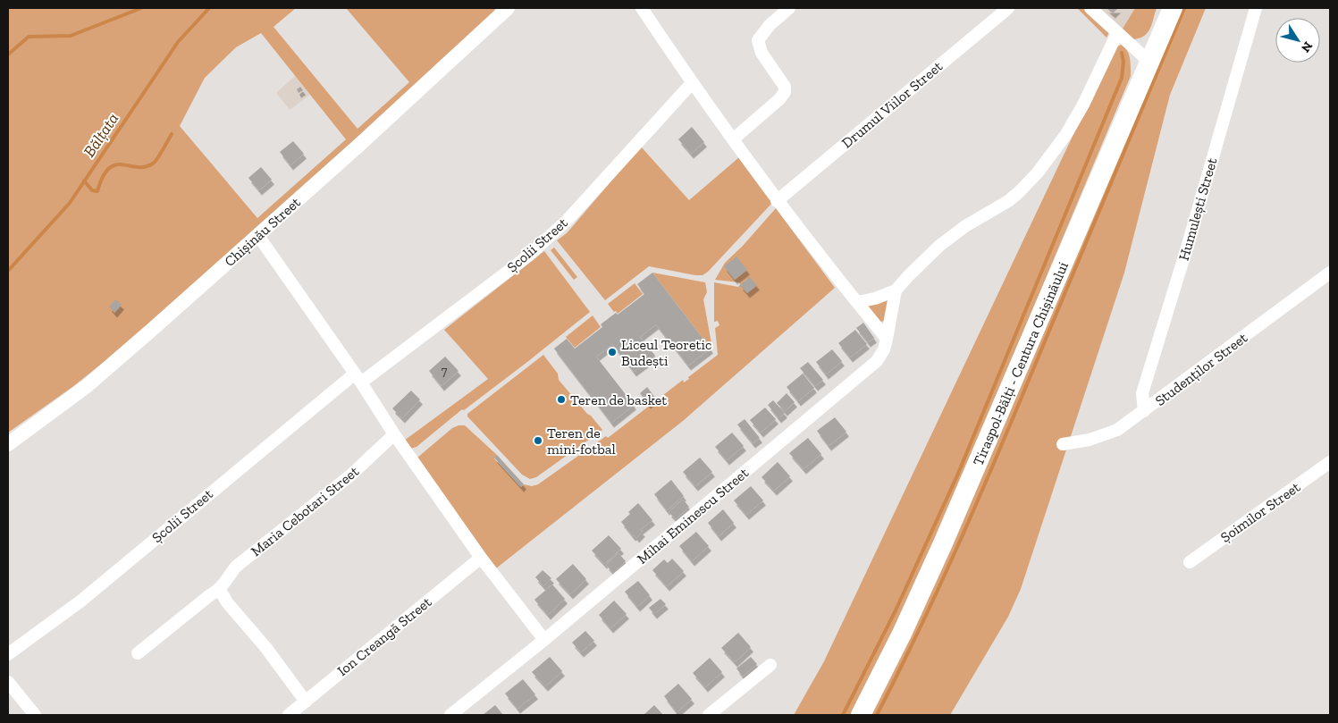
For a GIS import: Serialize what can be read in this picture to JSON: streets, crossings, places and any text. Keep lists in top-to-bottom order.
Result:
{
  "streets": {
    "highway": ["Tiraspol-Bălţi - Centura Chișinăului"],
    "street": [
      "Drumul Viilor Street",
      "Humulești Street",
      "Chișinău Street",
      "Școlii Street",
      "Studenților Street",
      "Maria Cebotari Street",
      "Șoimilor Street",
      "Mihai Eminescu Street",
      "Ion Creangă Street"
    ]
  },
  "crossings": [
    ["Humulești Street", "Studenților Street"]
  ],
  "water": ["Bălţata"],
  "places": ["Liceul Teoretic Budești", "Teren de basket", "Teren de mini-fotbal"],
  "house_numbers": ["7"],
  "north": "bottom right"
}
